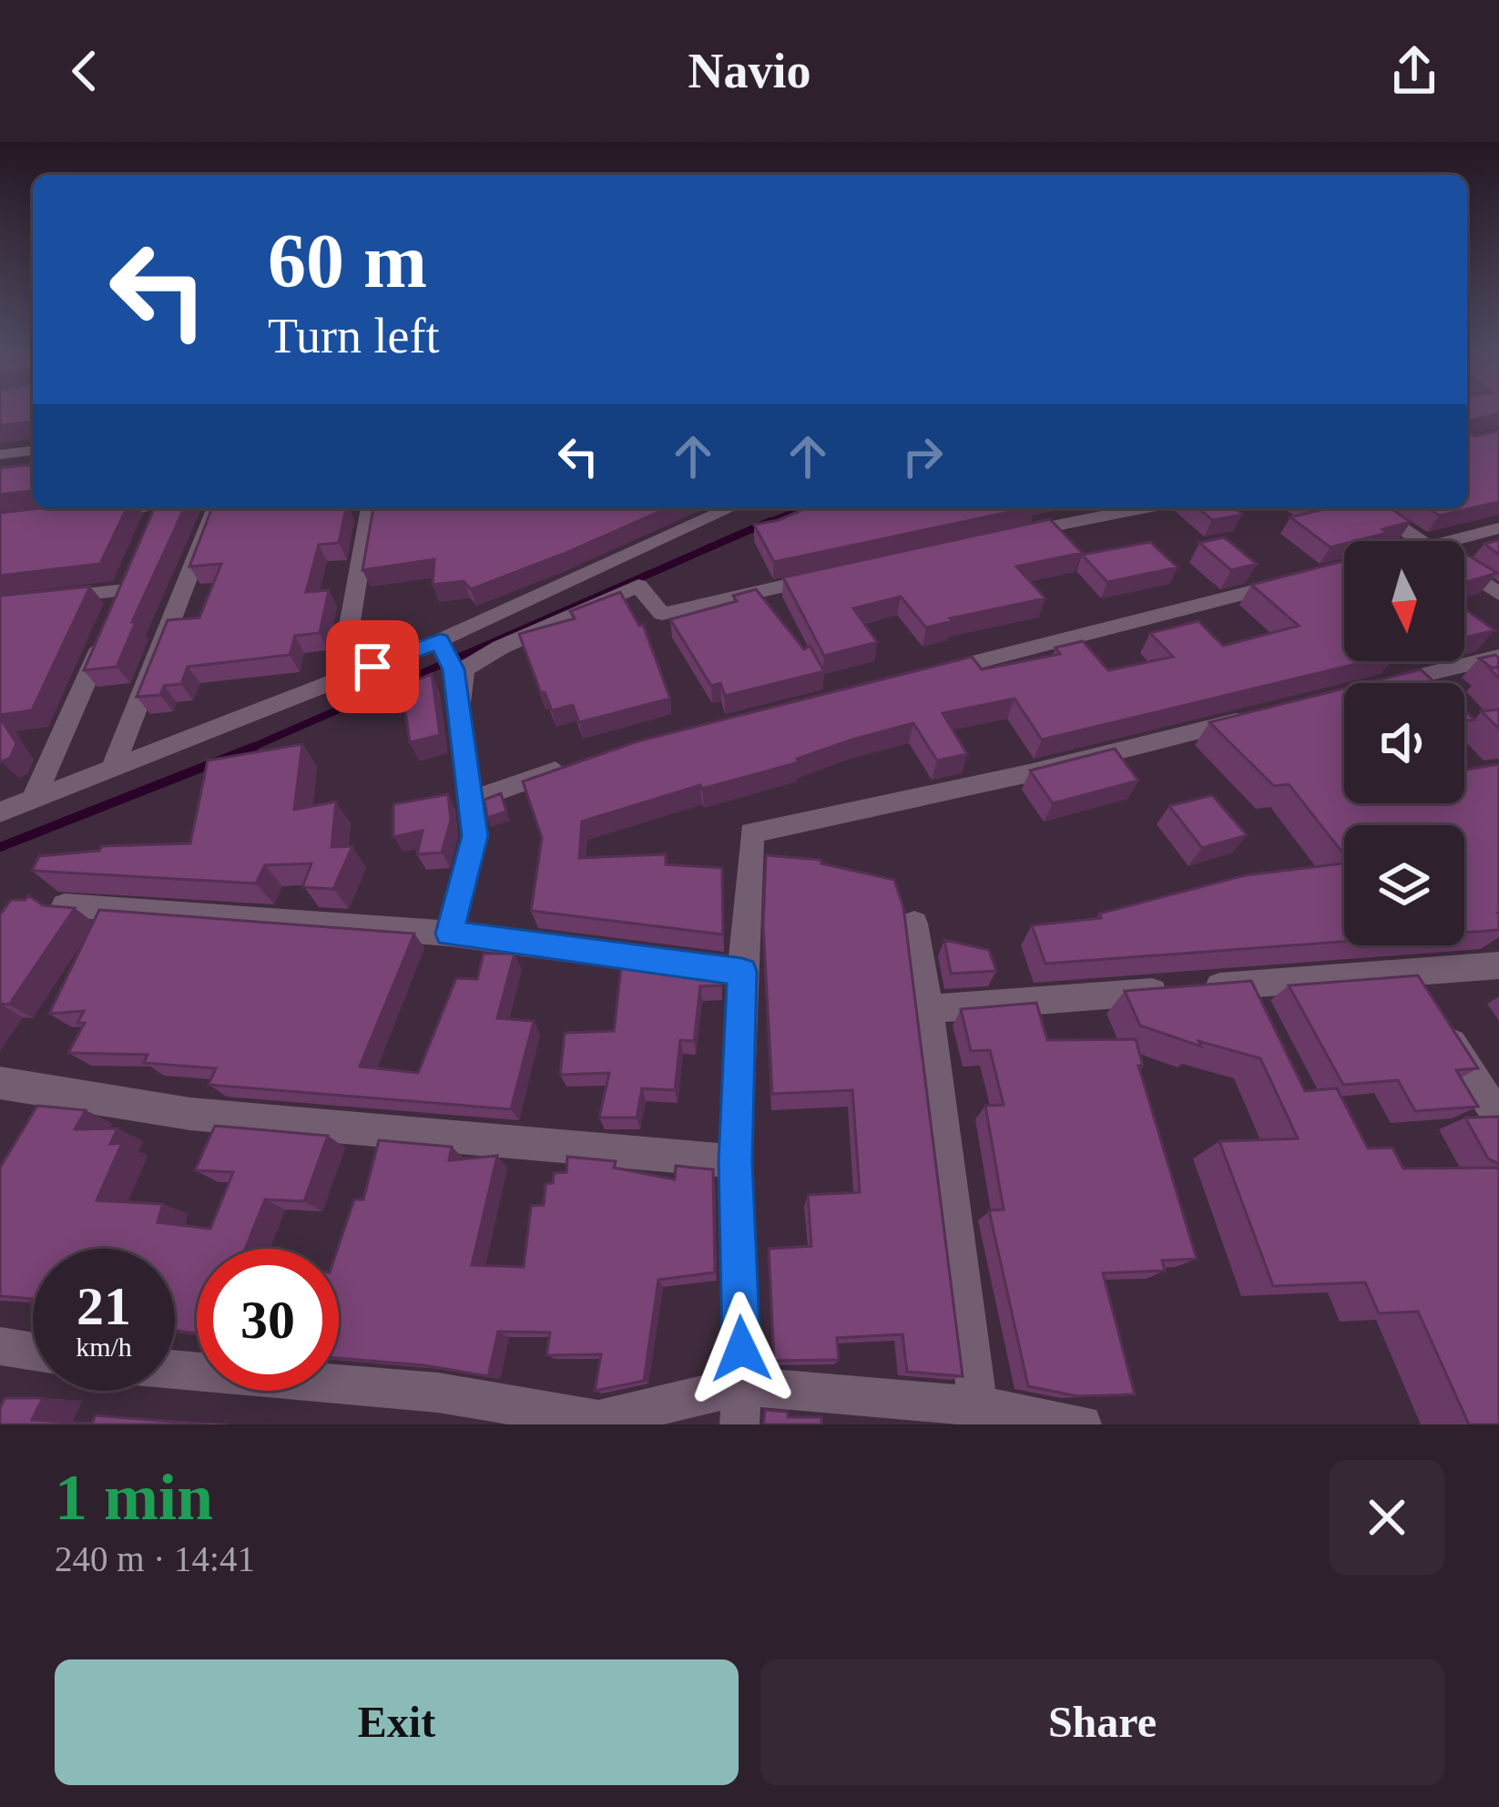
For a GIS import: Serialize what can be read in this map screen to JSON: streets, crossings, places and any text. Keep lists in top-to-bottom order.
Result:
{
  "north": "bottom",
  "page": {
    "header": "Navio",
    "turn": ["60 m", "Turn left"],
    "speed": "21 km/h",
    "limit": "30",
    "heading": ["1 min", "240 m · 14:41"],
    "buttons": ["Exit", "Share"]
  }
}
